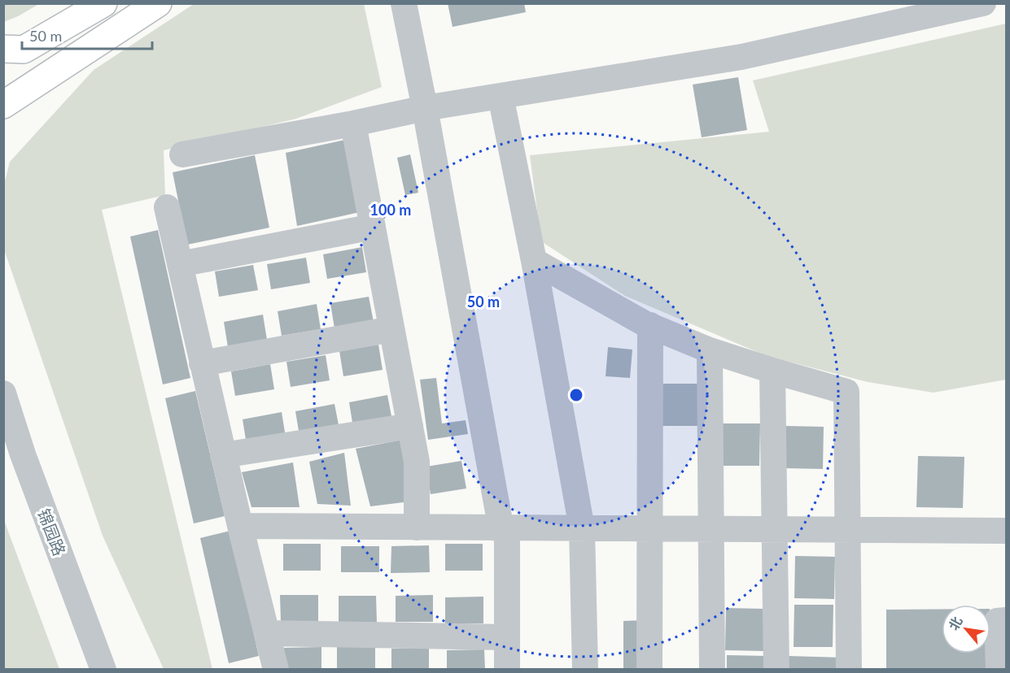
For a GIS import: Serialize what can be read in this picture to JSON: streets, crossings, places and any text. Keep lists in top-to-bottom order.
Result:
{
  "streets": {
    "street": ["锦园路"]
  },
  "scale_bar": "50 m",
  "north": "top left",
  "rings": ["100 m", "50 m"]
}
